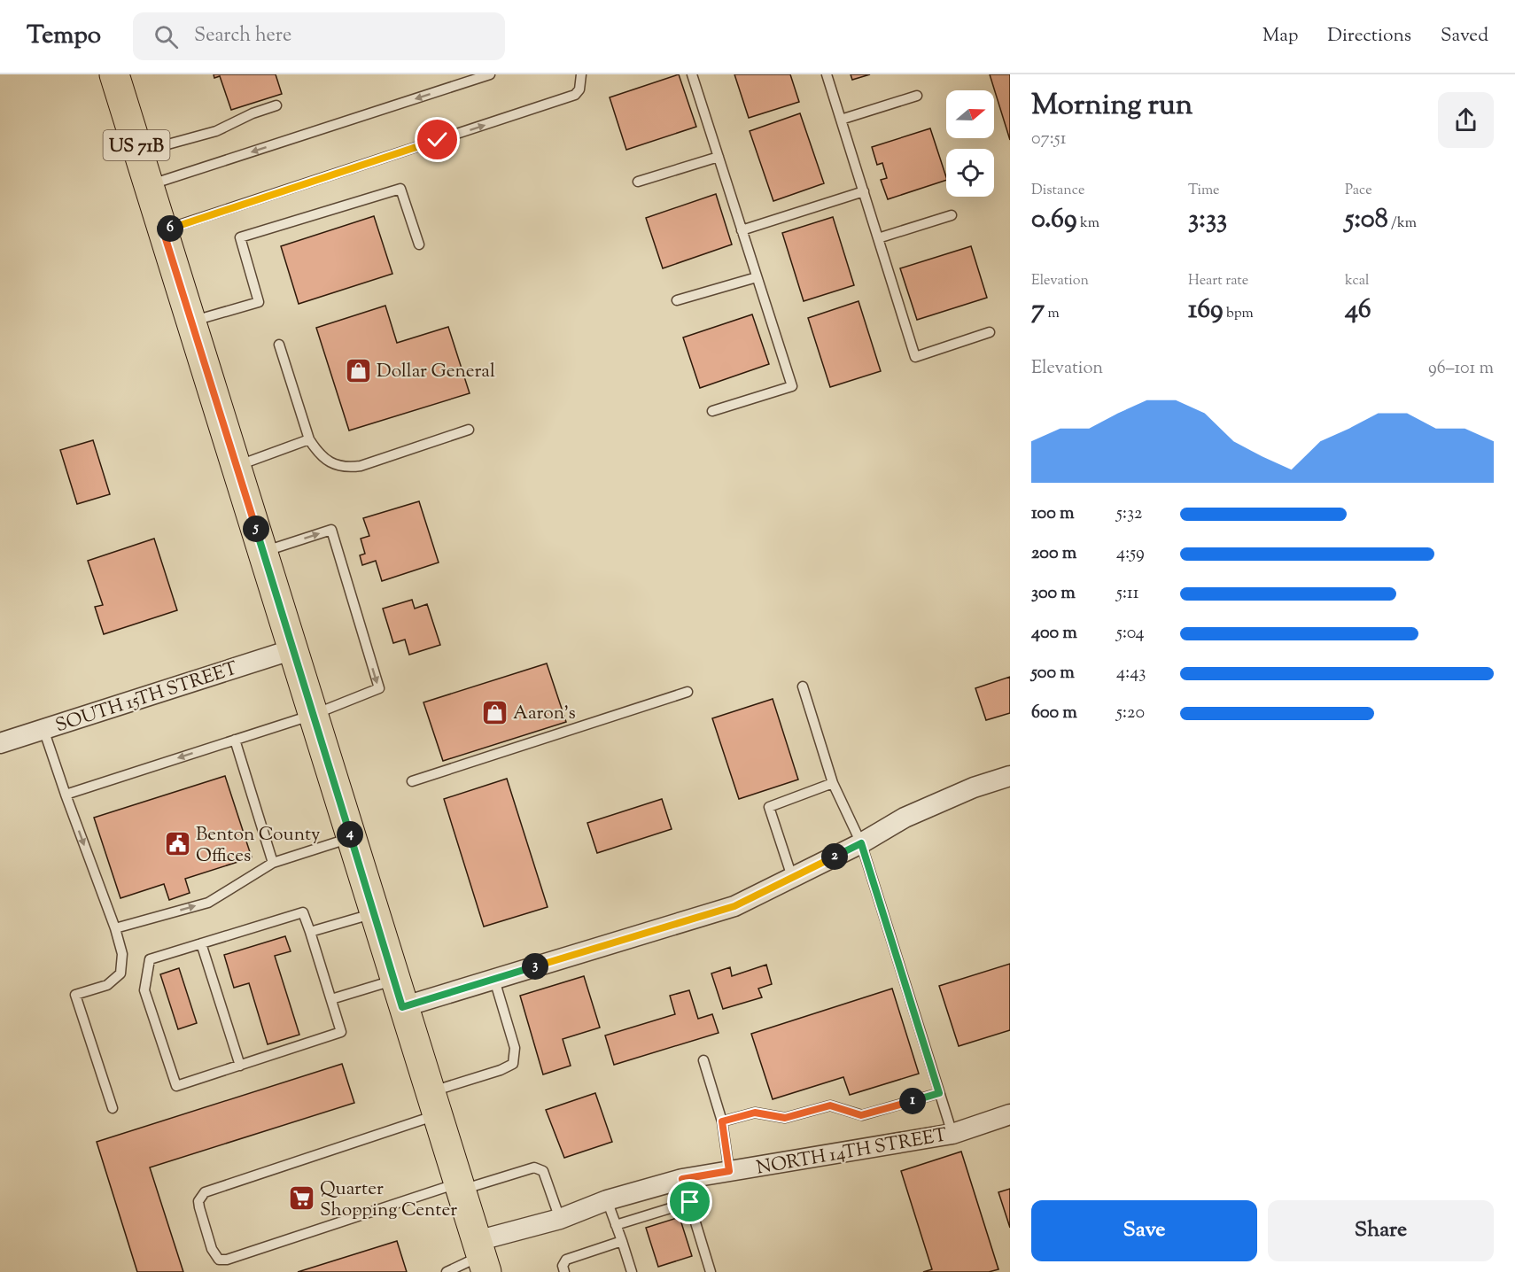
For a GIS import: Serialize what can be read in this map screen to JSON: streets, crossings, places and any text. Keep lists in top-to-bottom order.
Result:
{
  "streets": {
    "main road": ["US 71B"],
    "street": ["SOUTH 15TH STREET", "NORTH 14TH STREET"]
  },
  "crossings": [
    ["US 71B", "SOUTH 15TH STREET"],
    ["US 71B", "NORTH 14TH STREET"]
  ],
  "places": {
    "shop": ["Dollar General", "Aaron's"],
    "public building": ["Benton County Offices"],
    "supermarket": ["Quarter Shopping Center"]
  },
  "north": "right",
  "page": {
    "header": "Tempo",
    "search": "Search here",
    "nav": ["Map", "Directions", "Saved"],
    "heading": ["Morning run", "07:51"],
    "stats": [
      ["Distance", "0.69 km"],
      ["Time", "3:33"],
      ["Pace", "5:08 /km"],
      ["Elevation", "7 m"],
      ["Heart rate", "169 bpm"],
      ["kcal", "46"]
    ],
    "pins": [
      "6",
      "5",
      "4",
      "2",
      "3",
      "1"
    ],
    "chart": ["Elevation", "96–101 m"],
    "list": [
      {
        "name": "100 m",
        "note": "5:32"
      },
      {
        "name": "200 m",
        "note": "4:59"
      },
      {
        "name": "300 m",
        "note": "5:11"
      },
      {
        "name": "400 m",
        "note": "5:04"
      },
      {
        "name": "500 m",
        "note": "4:43"
      },
      {
        "name": "600 m",
        "note": "5:20"
      }
    ],
    "buttons": ["Save", "Share"]
  }
}
